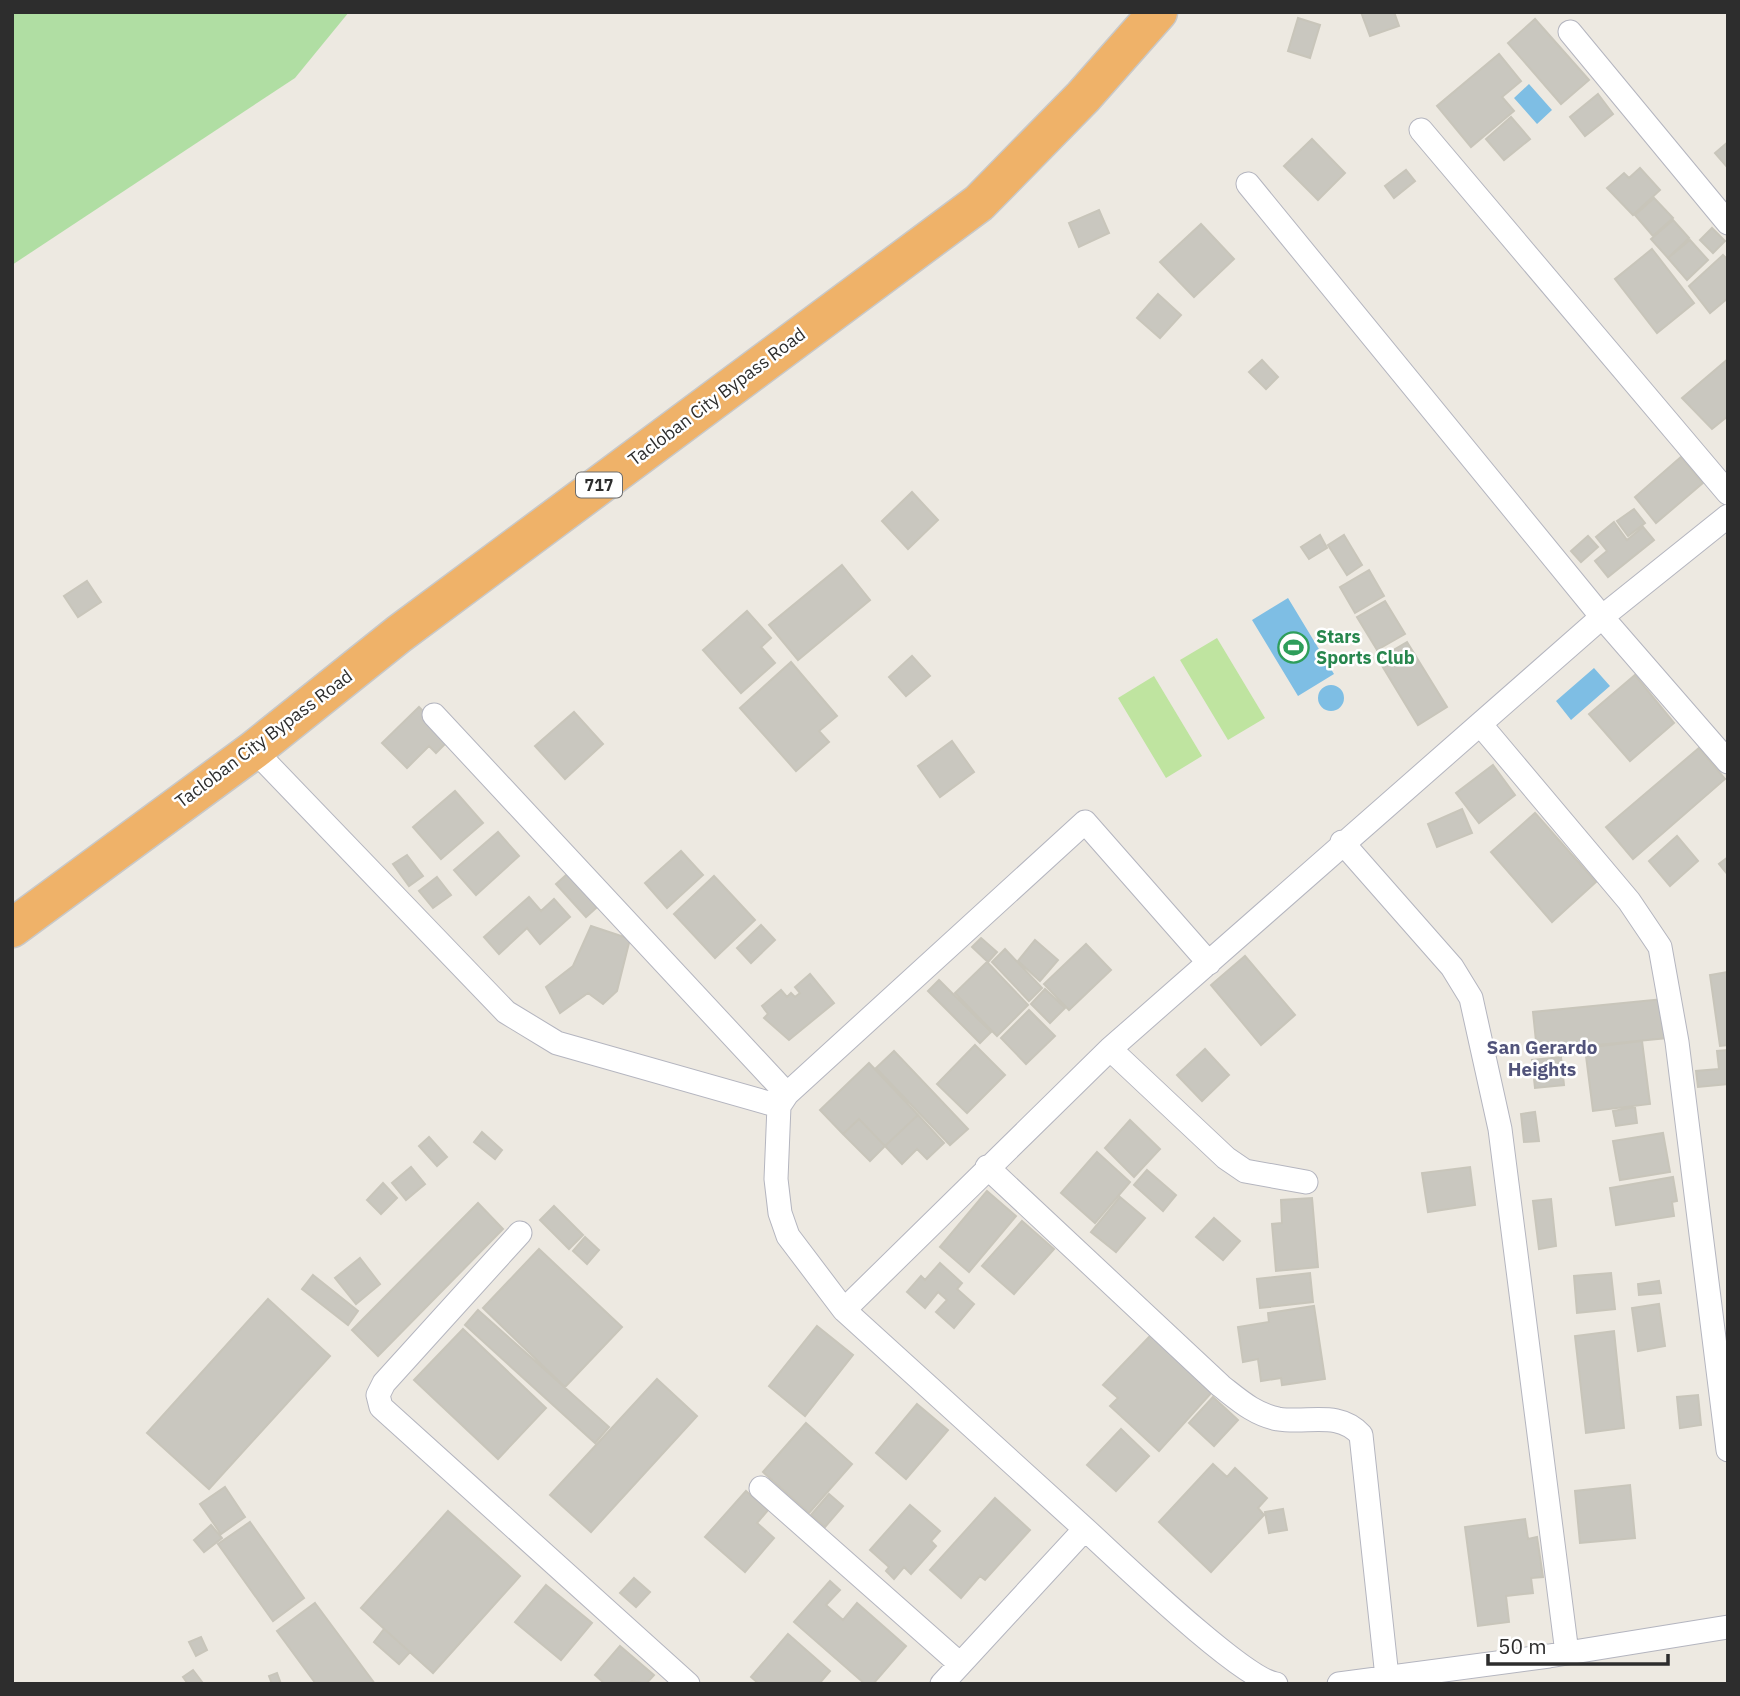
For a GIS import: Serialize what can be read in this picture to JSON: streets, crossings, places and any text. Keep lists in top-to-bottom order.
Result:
{
  "streets": {
    "highway": ["Tacloban City Bypass Road", "717"]
  },
  "districts": ["San Gerardo Heights"],
  "places": {
    "sports": ["Stars Sports Club"]
  },
  "scale_bar": "50 m"
}
